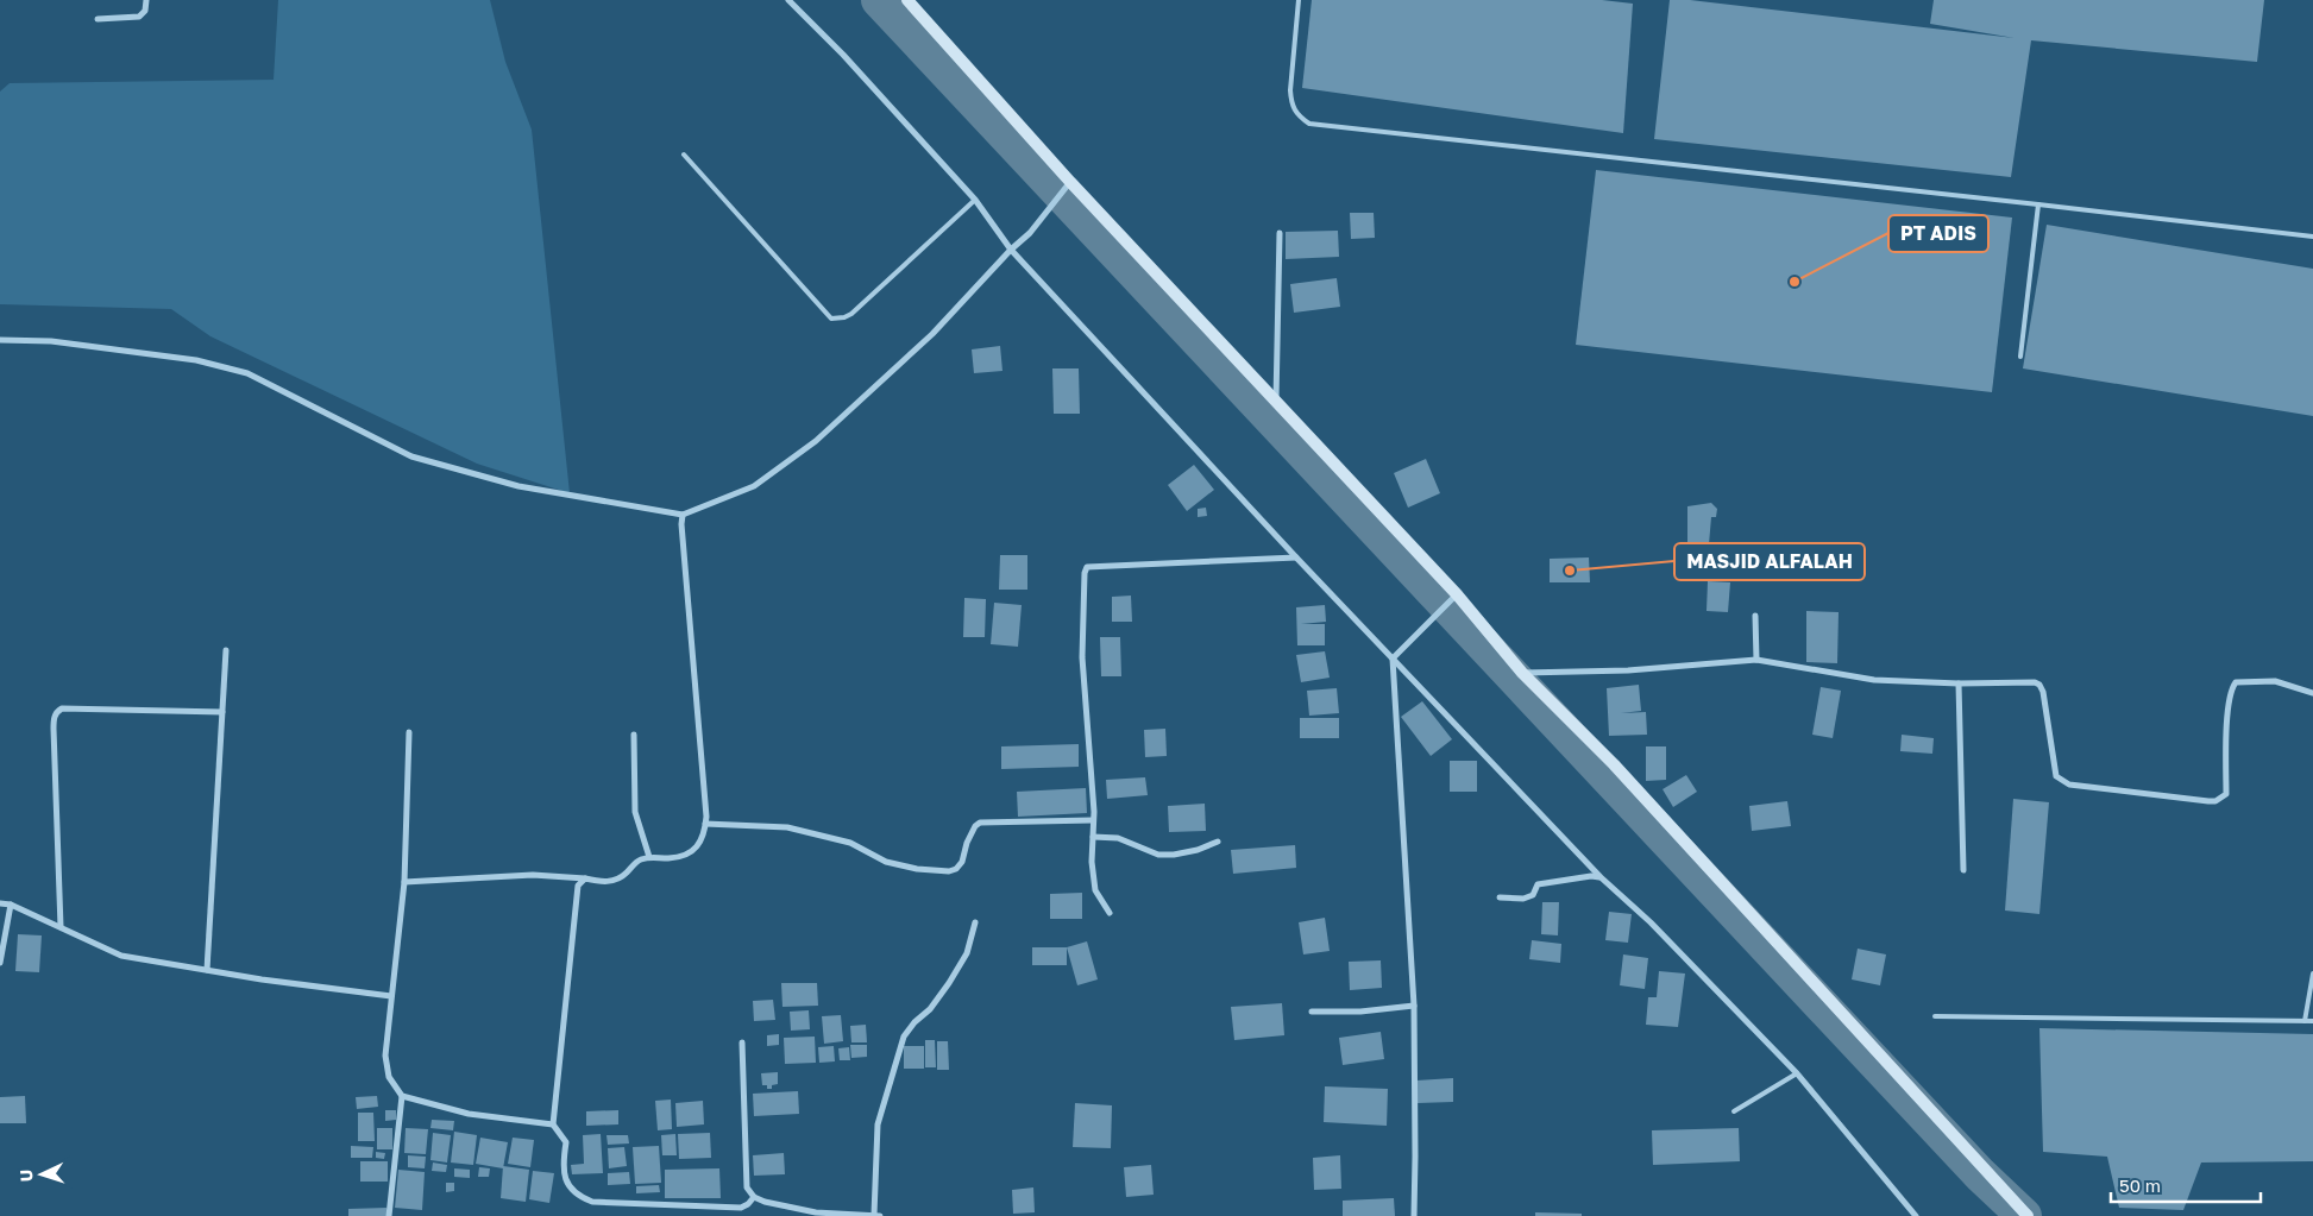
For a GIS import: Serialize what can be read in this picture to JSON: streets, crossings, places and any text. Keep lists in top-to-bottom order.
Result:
{
  "places": ["PT ADIS", "MASJID ALFALAH"],
  "scale_bar": "50 m",
  "north": "left"
}
